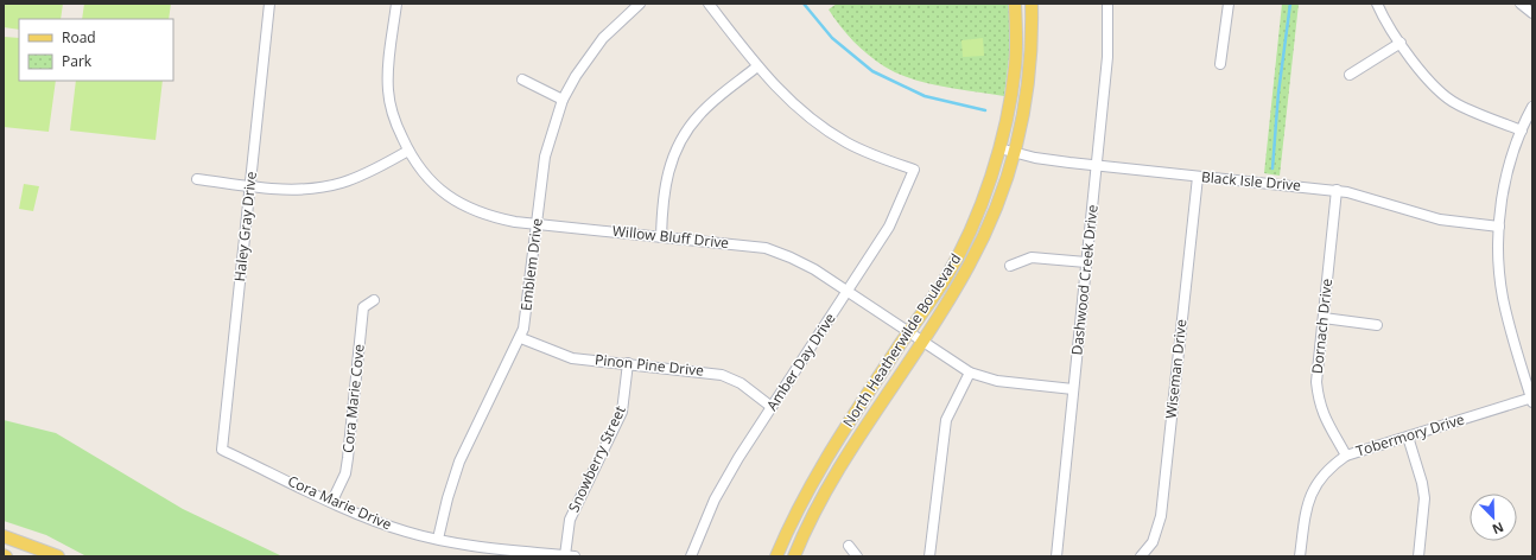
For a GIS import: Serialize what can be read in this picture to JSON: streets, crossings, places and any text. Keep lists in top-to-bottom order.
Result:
{
  "streets": {
    "main road": ["North Heatherwilde Boulevard"],
    "street": [
      "Black Isle Drive",
      "Haley Gray Drive",
      "Willow Bluff Drive",
      "Emblem Drive",
      "Dashwood Creek Drive",
      "Dornach Drive",
      "Amber Day Drive",
      "Pinon Pine Drive",
      "Wiseman Drive",
      "Cora Marie Cove",
      "Tobermory Drive",
      "Snowberry Street",
      "Cora Marie Drive"
    ]
  },
  "crossings": [
    ["Black Isle Drive", "Dashwood Creek Drive"],
    ["Black Isle Drive", "Dornach Drive"],
    ["Black Isle Drive", "North Heatherwilde Boulevard"],
    ["Black Isle Drive", "Wiseman Drive"],
    ["Haley Gray Drive", "Cora Marie Drive"],
    ["Willow Bluff Drive", "Emblem Drive"],
    ["Willow Bluff Drive", "Dashwood Creek Drive"],
    ["Willow Bluff Drive", "North Heatherwilde Boulevard"],
    ["Willow Bluff Drive", "Amber Day Drive"],
    ["Emblem Drive", "Pinon Pine Drive"],
    ["Emblem Drive", "Cora Marie Drive"],
    ["Dornach Drive", "Tobermory Drive"],
    ["Amber Day Drive", "Pinon Pine Drive"],
    ["Pinon Pine Drive", "Snowberry Street"],
    ["Cora Marie Cove", "Cora Marie Drive"],
    ["Snowberry Street", "Cora Marie Drive"]
  ],
  "legend": ["Road", "Park"],
  "north": "bottom right"
}
